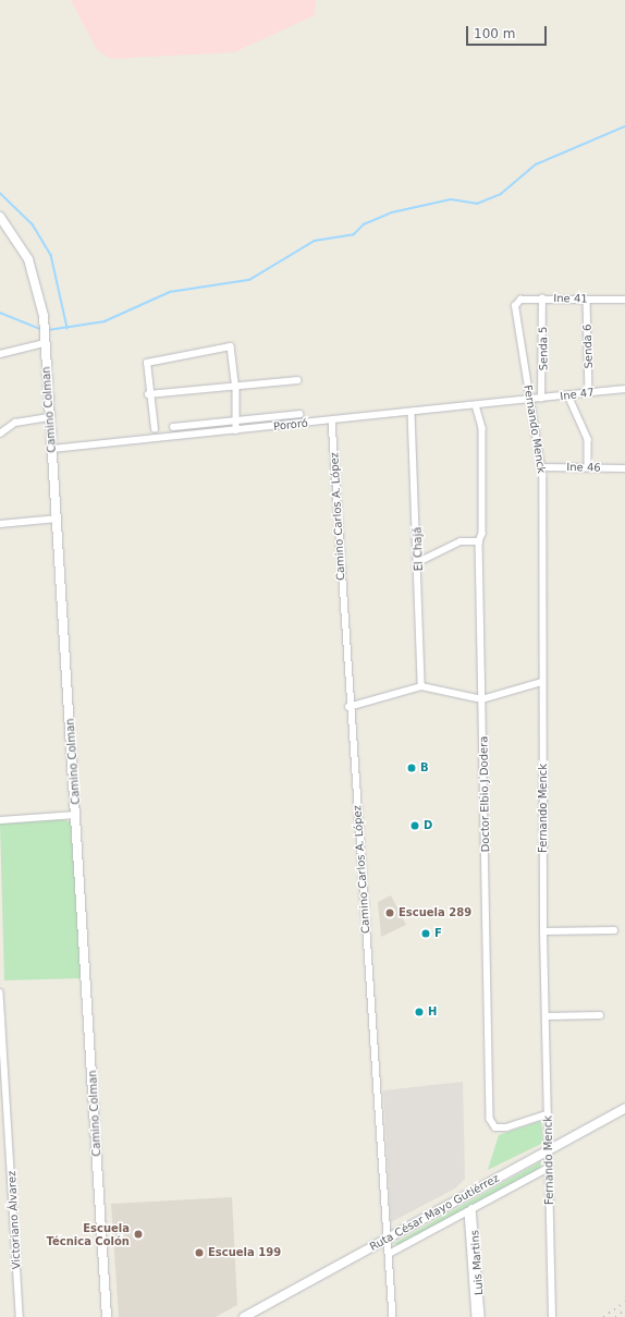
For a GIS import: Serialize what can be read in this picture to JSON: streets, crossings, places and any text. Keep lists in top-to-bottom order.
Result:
{
  "streets": {
    "street": [
      "Ine 41",
      "Senda 6",
      "Senda 5",
      "Ine 47",
      "Camino Colman",
      "Pororó",
      "Fernando Menck",
      "Ine 46",
      "Camino Carlos A. López",
      "El Chajá",
      "Doctor Elbio J Dodera",
      "Ruta César Mayo Gutiérrez",
      "Victoriano Álvarez",
      "Luis Martins"
    ]
  },
  "crossings": [
    ["Ine 41", "Senda 6"],
    ["Ine 41", "Senda 5"],
    ["Ine 41", "Fernando Menck"],
    ["Senda 6", "Ine 47"],
    ["Senda 5", "Ine 47"],
    ["Ine 47", "Pororó"],
    ["Ine 47", "Fernando Menck"],
    ["Camino Colman", "Pororó"],
    ["Pororó", "Fernando Menck"],
    ["Pororó", "Camino Carlos A. López"],
    ["Pororó", "El Chajá"],
    ["Pororó", "Doctor Elbio J Dodera"],
    ["Fernando Menck", "Ine 46"],
    ["Fernando Menck", "Doctor Elbio J Dodera"],
    ["Fernando Menck", "Ruta César Mayo Gutiérrez"],
    ["Camino Carlos A. López", "Ruta César Mayo Gutiérrez"],
    ["Ruta César Mayo Gutiérrez", "Luis Martins"]
  ],
  "places": [
    "B",
    "D",
    "Escuela 289",
    "F",
    "H",
    "Escuela Técnica Colón",
    "Escuela 199"
  ],
  "scale_bar": "100 m"
}
